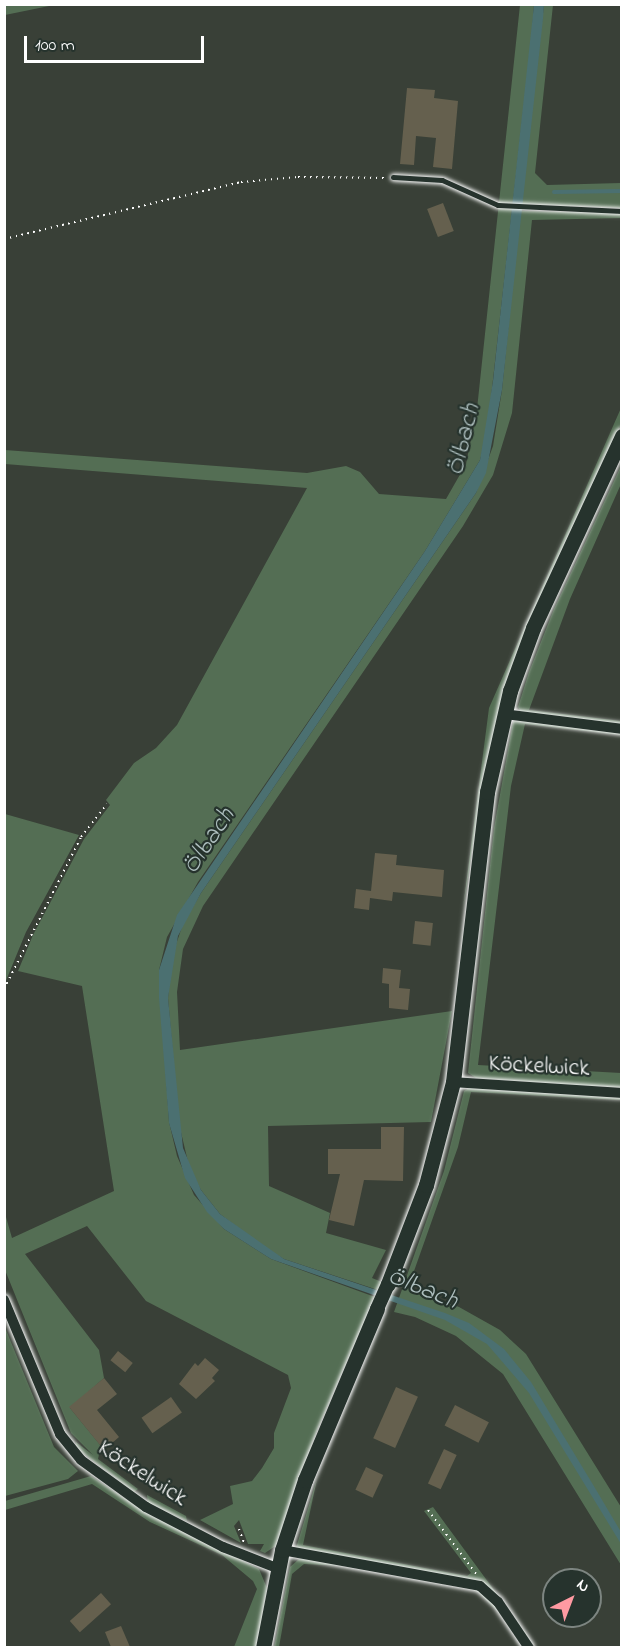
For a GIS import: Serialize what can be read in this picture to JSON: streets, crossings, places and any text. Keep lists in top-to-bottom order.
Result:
{
  "streets": {
    "street": ["Köckelwick"]
  },
  "water": ["Ölbach"],
  "scale_bar": "100 m",
  "north": "top right"
}
